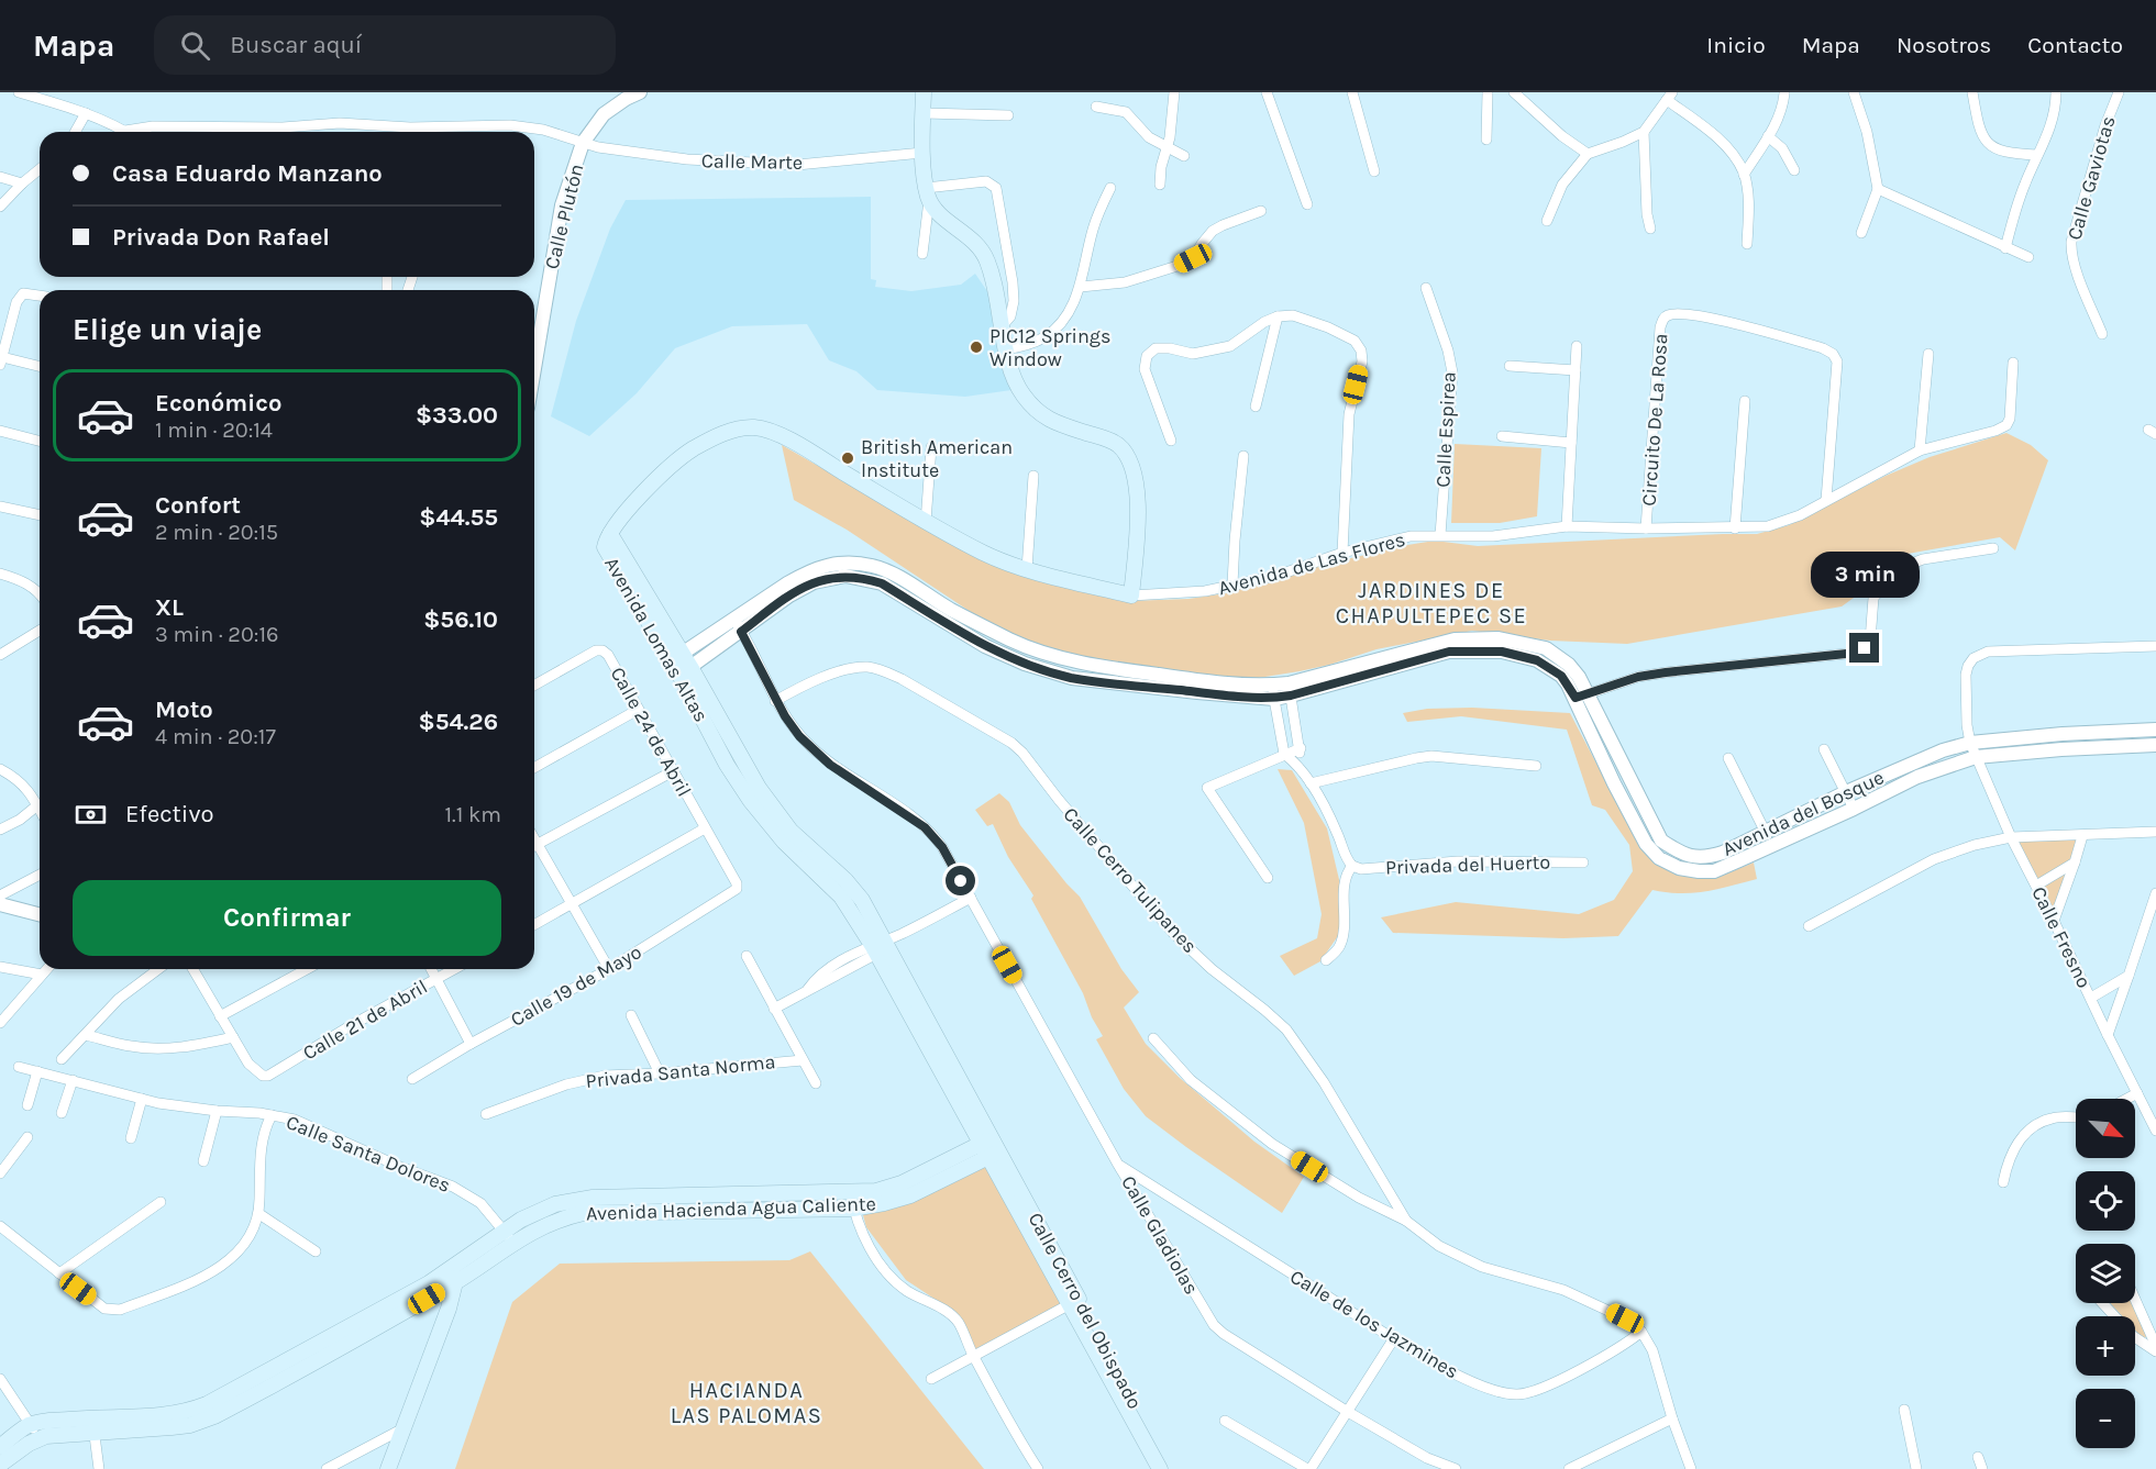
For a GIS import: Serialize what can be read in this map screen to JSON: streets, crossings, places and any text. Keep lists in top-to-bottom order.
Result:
{
  "streets": {
    "main road": [
      "Avenida de Las Flores",
      "Avenida Lomas Altas",
      "Avenida Hacienda Agua Caliente",
      "Calle Cerro del Obispado"
    ],
    "street": [
      "Calle Marte",
      "Calle Gaviotas",
      "Calle Plutón",
      "Circuito De La Rosa",
      "Calle Espirea",
      "Calle 24 de Abril",
      "Avenida del Bosque",
      "Privada del Huerto",
      "Calle Cerro Tulipanes",
      "Calle Fresno",
      "Calle 19 de Mayo",
      "Calle 21 de Abril",
      "Privada Santa Norma",
      "Calle Santa Dolores",
      "Calle Gladiolas",
      "Calle de los Jazmines"
    ]
  },
  "crossings": [
    ["Calle Marte", "Calle Plutón"],
    ["Circuito De La Rosa", "Avenida de Las Flores"],
    ["Calle Espirea", "Avenida de Las Flores"],
    ["Avenida de Las Flores", "Avenida Lomas Altas"],
    ["Avenida Lomas Altas", "Avenida del Bosque"],
    ["Avenida Lomas Altas", "Avenida Hacienda Agua Caliente"],
    ["Avenida Lomas Altas", "Calle Cerro del Obispado"],
    ["Calle 24 de Abril", "Calle 19 de Mayo"],
    ["Avenida del Bosque", "Calle Fresno"],
    ["Avenida del Bosque", "Calle Gladiolas"],
    ["Calle Cerro Tulipanes", "Calle Gladiolas"],
    ["Calle Santa Dolores", "Avenida Hacienda Agua Caliente"],
    ["Avenida Hacienda Agua Caliente", "Calle Cerro del Obispado"],
    ["Calle Gladiolas", "Calle de los Jazmines"]
  ],
  "districts": ["JARDINES DE CHAPULTEPEC SE", "HACIANDA LAS PALOMAS"],
  "places": ["PIC12 Springs Window", "British American Institute"],
  "north": "bottom right",
  "page": {
    "header": "Mapa",
    "search": "Buscar aquí",
    "nav": [
      "Inicio",
      "Mapa",
      "Nosotros",
      "Contacto"
    ],
    "banner": ["Casa Eduardo Manzano", "Privada Don Rafael"],
    "heading": "Elige un viaje",
    "list": [
      {
        "name": "Económico",
        "note": "1 min · 20:14",
        "value": "$33.00"
      },
      {
        "name": "Confort",
        "note": "2 min · 20:15",
        "value": "$44.55"
      },
      {
        "name": "XL",
        "note": "3 min · 20:16",
        "value": "$56.10"
      },
      {
        "name": "Moto",
        "note": "4 min · 20:17",
        "value": "$54.26"
      }
    ],
    "bubble": "3 min",
    "pay": ["Efectivo", "1.1 km"],
    "buttons": "Confirmar",
    "map_buttons": ["+", "−"]
  }
}
